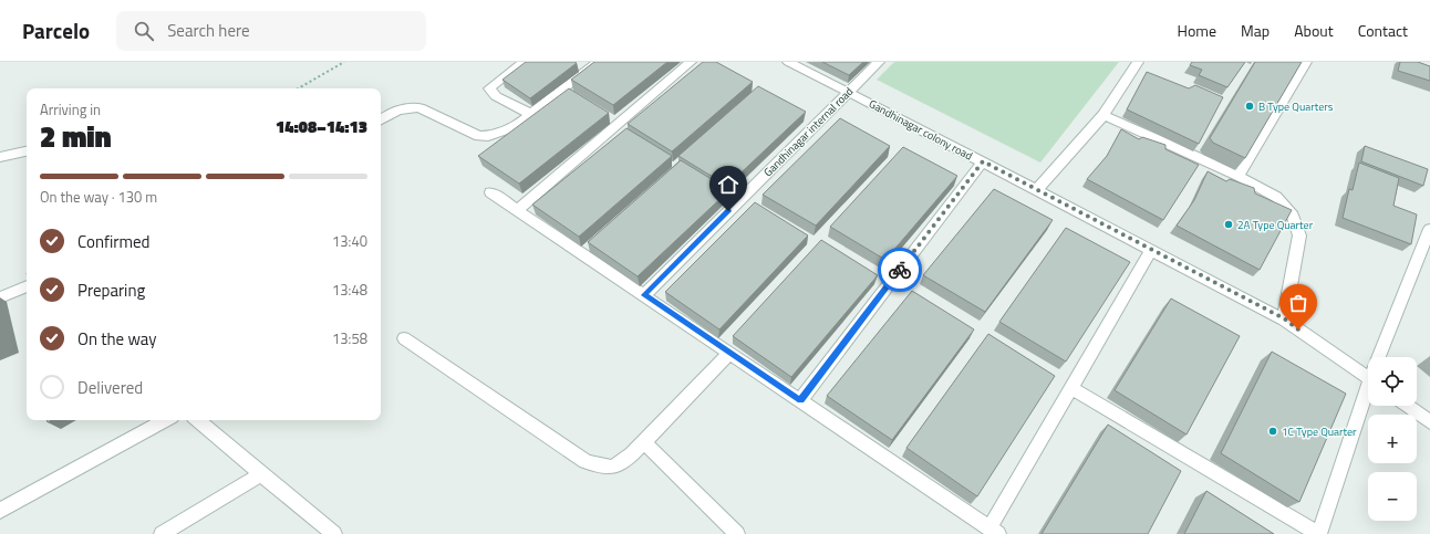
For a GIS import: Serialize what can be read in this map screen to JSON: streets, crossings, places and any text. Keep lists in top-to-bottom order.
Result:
{
  "streets": {
    "street": ["Gandhinagar colony road", "Gandhinagar internal road"]
  },
  "crossings": [
    ["Gandhinagar colony road", "Gandhinagar internal road"]
  ],
  "places": ["B Type Quarters", "2A Type Quarter", "1C Type Quarter"],
  "page": {
    "header": "Parcelo",
    "search": "Search here",
    "nav": [
      "Home",
      "Map",
      "About",
      "Contact"
    ],
    "heading": ["2 min", "Arriving in", "14:08–14:13"],
    "bar": "On the way · 130 m",
    "list": [
      ["Confirmed", "13:40"],
      ["Preparing", "13:48"],
      ["On the way", "13:58"],
      "Delivered"
    ],
    "map_buttons": ["+", "−"]
  }
}
